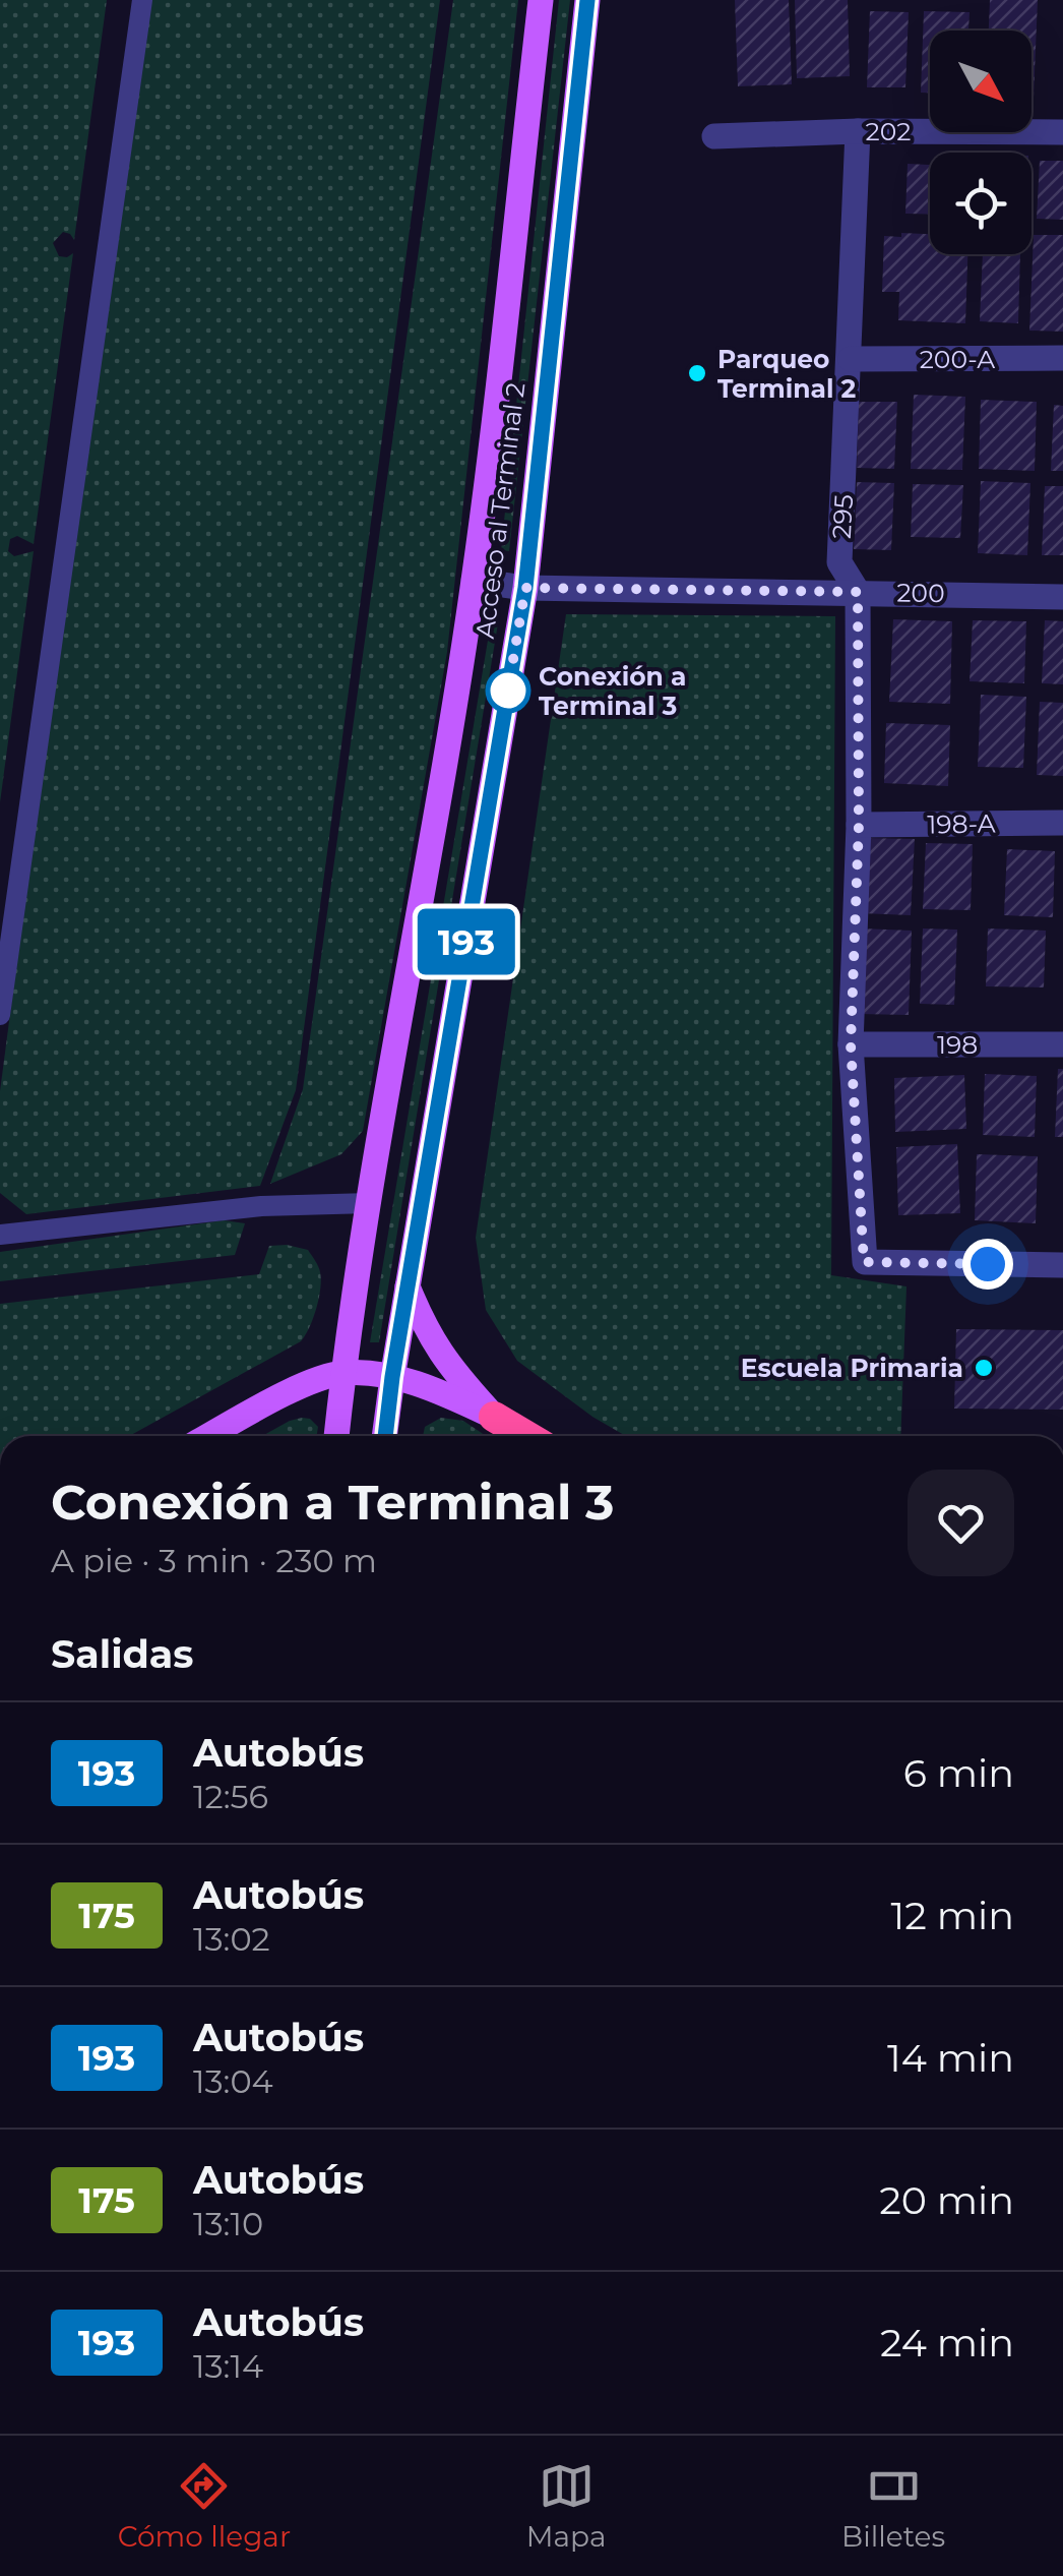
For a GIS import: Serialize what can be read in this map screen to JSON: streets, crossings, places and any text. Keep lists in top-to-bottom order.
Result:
{
  "streets": {
    "main road": ["Acceso al Terminal 2"],
    "street": [
      "202",
      "200-A",
      "295",
      "200",
      "198-A",
      "198"
    ]
  },
  "crossings": [
    ["202", "295"],
    ["200-A", "295"],
    ["Acceso al Terminal 2", "200"],
    ["295", "200"],
    ["295", "198-A"],
    ["295", "198"]
  ],
  "places": ["Parqueo Terminal 2", "Conexión a Terminal 3", "Escuela Primaria"],
  "lines": ["bus line 193"],
  "north": "bottom right",
  "page": {
    "on_map": "193",
    "heading": [
      ["Conexión a Terminal 3", "A pie · 3 min · 230 m"],
      "Salidas"
    ],
    "list": [
      {
        "mark": "193",
        "name": "Autobús",
        "note": "12:56",
        "value": "6 min"
      },
      {
        "mark": "175",
        "name": "Autobús",
        "note": "13:02",
        "value": "12 min"
      },
      {
        "mark": "193",
        "name": "Autobús",
        "note": "13:04",
        "value": "14 min"
      },
      {
        "mark": "175",
        "name": "Autobús",
        "note": "13:10",
        "value": "20 min"
      },
      {
        "mark": "193",
        "name": "Autobús",
        "note": "13:14",
        "value": "24 min"
      }
    ],
    "tabs": ["Cómo llegar", "Mapa", "Billetes"]
  }
}
